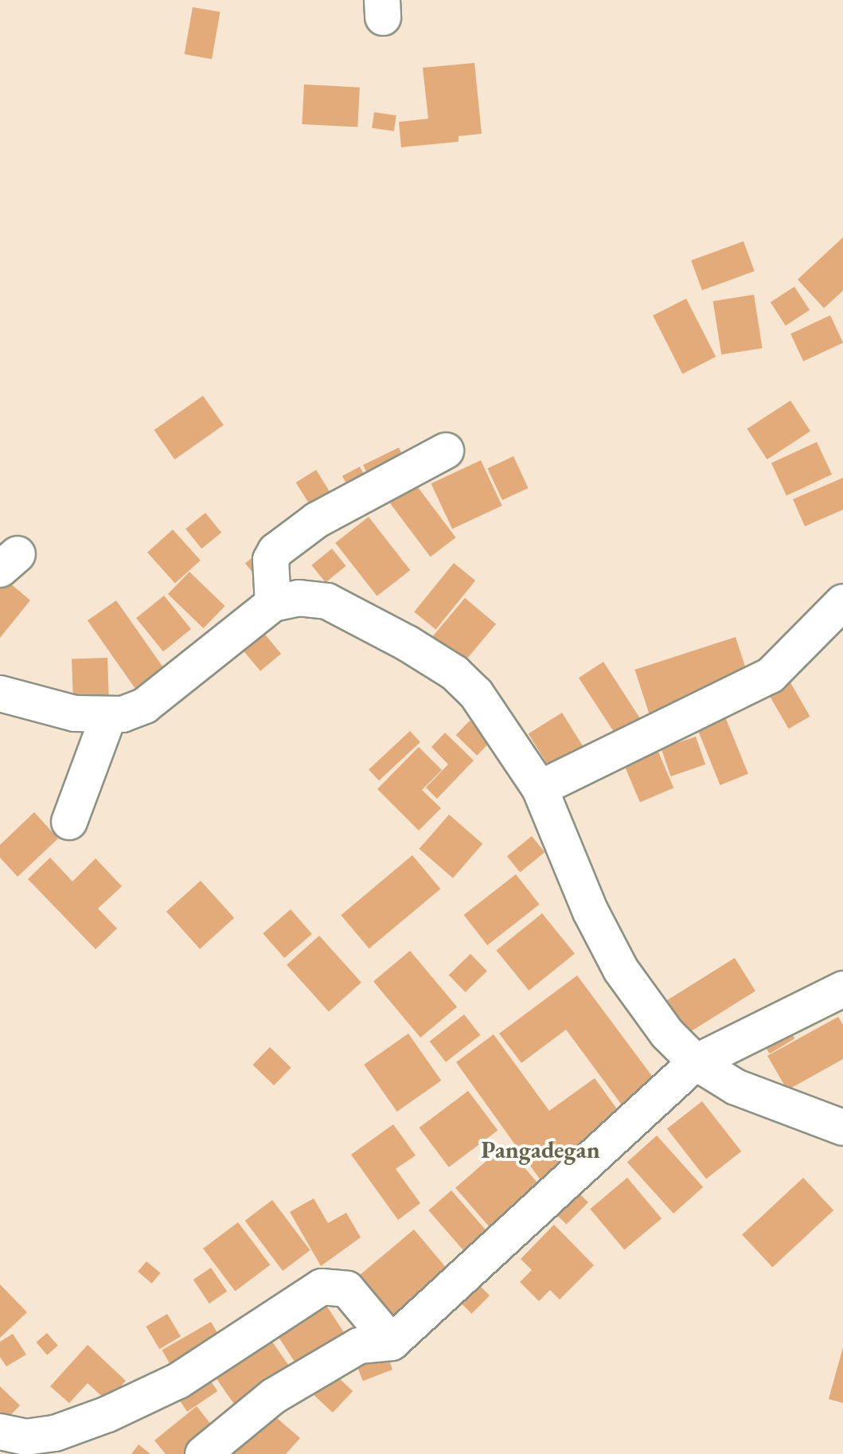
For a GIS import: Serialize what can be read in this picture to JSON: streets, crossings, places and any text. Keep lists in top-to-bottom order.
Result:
{
  "districts": ["Pangadegan"]
}
